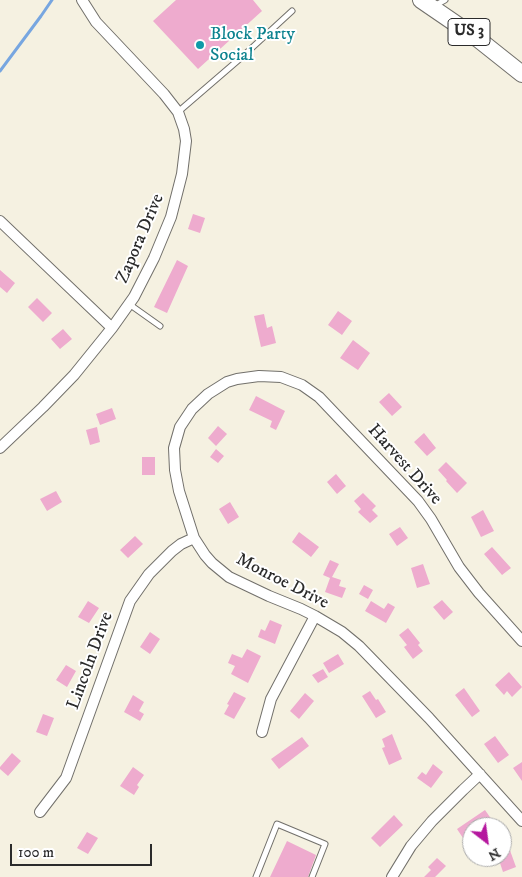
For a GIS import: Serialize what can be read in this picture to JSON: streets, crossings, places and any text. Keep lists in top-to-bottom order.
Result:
{
  "streets": {
    "main road": ["US 3"],
    "street": [
      "Zapora Drive",
      "Harvest Drive",
      "Monroe Drive",
      "Lincoln Drive"
    ]
  },
  "crossings": [
    ["Harvest Drive", "Monroe Drive"],
    ["Monroe Drive", "Lincoln Drive"]
  ],
  "places": ["Block Party Social"],
  "scale_bar": "100 m",
  "north": "bottom right"
}
